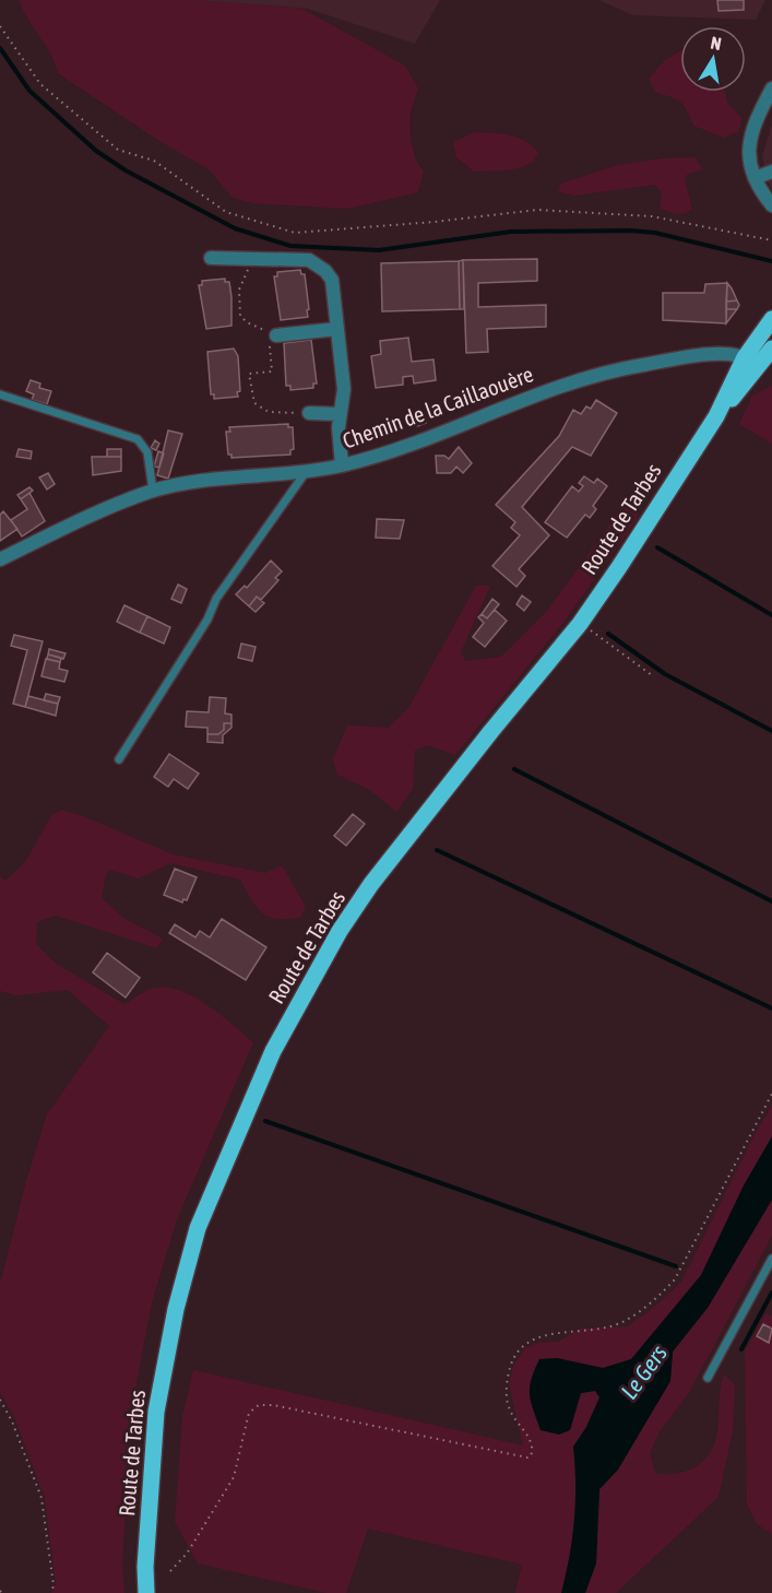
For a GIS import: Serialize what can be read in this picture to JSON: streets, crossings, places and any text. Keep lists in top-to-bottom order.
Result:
{
  "streets": {
    "main road": ["Route de Tarbes"],
    "street": ["Chemin de la Caillaouère"]
  },
  "crossings": [
    ["Chemin de la Caillaouère", "Route de Tarbes"]
  ],
  "water": ["Le Gers"],
  "north": "top"
}
